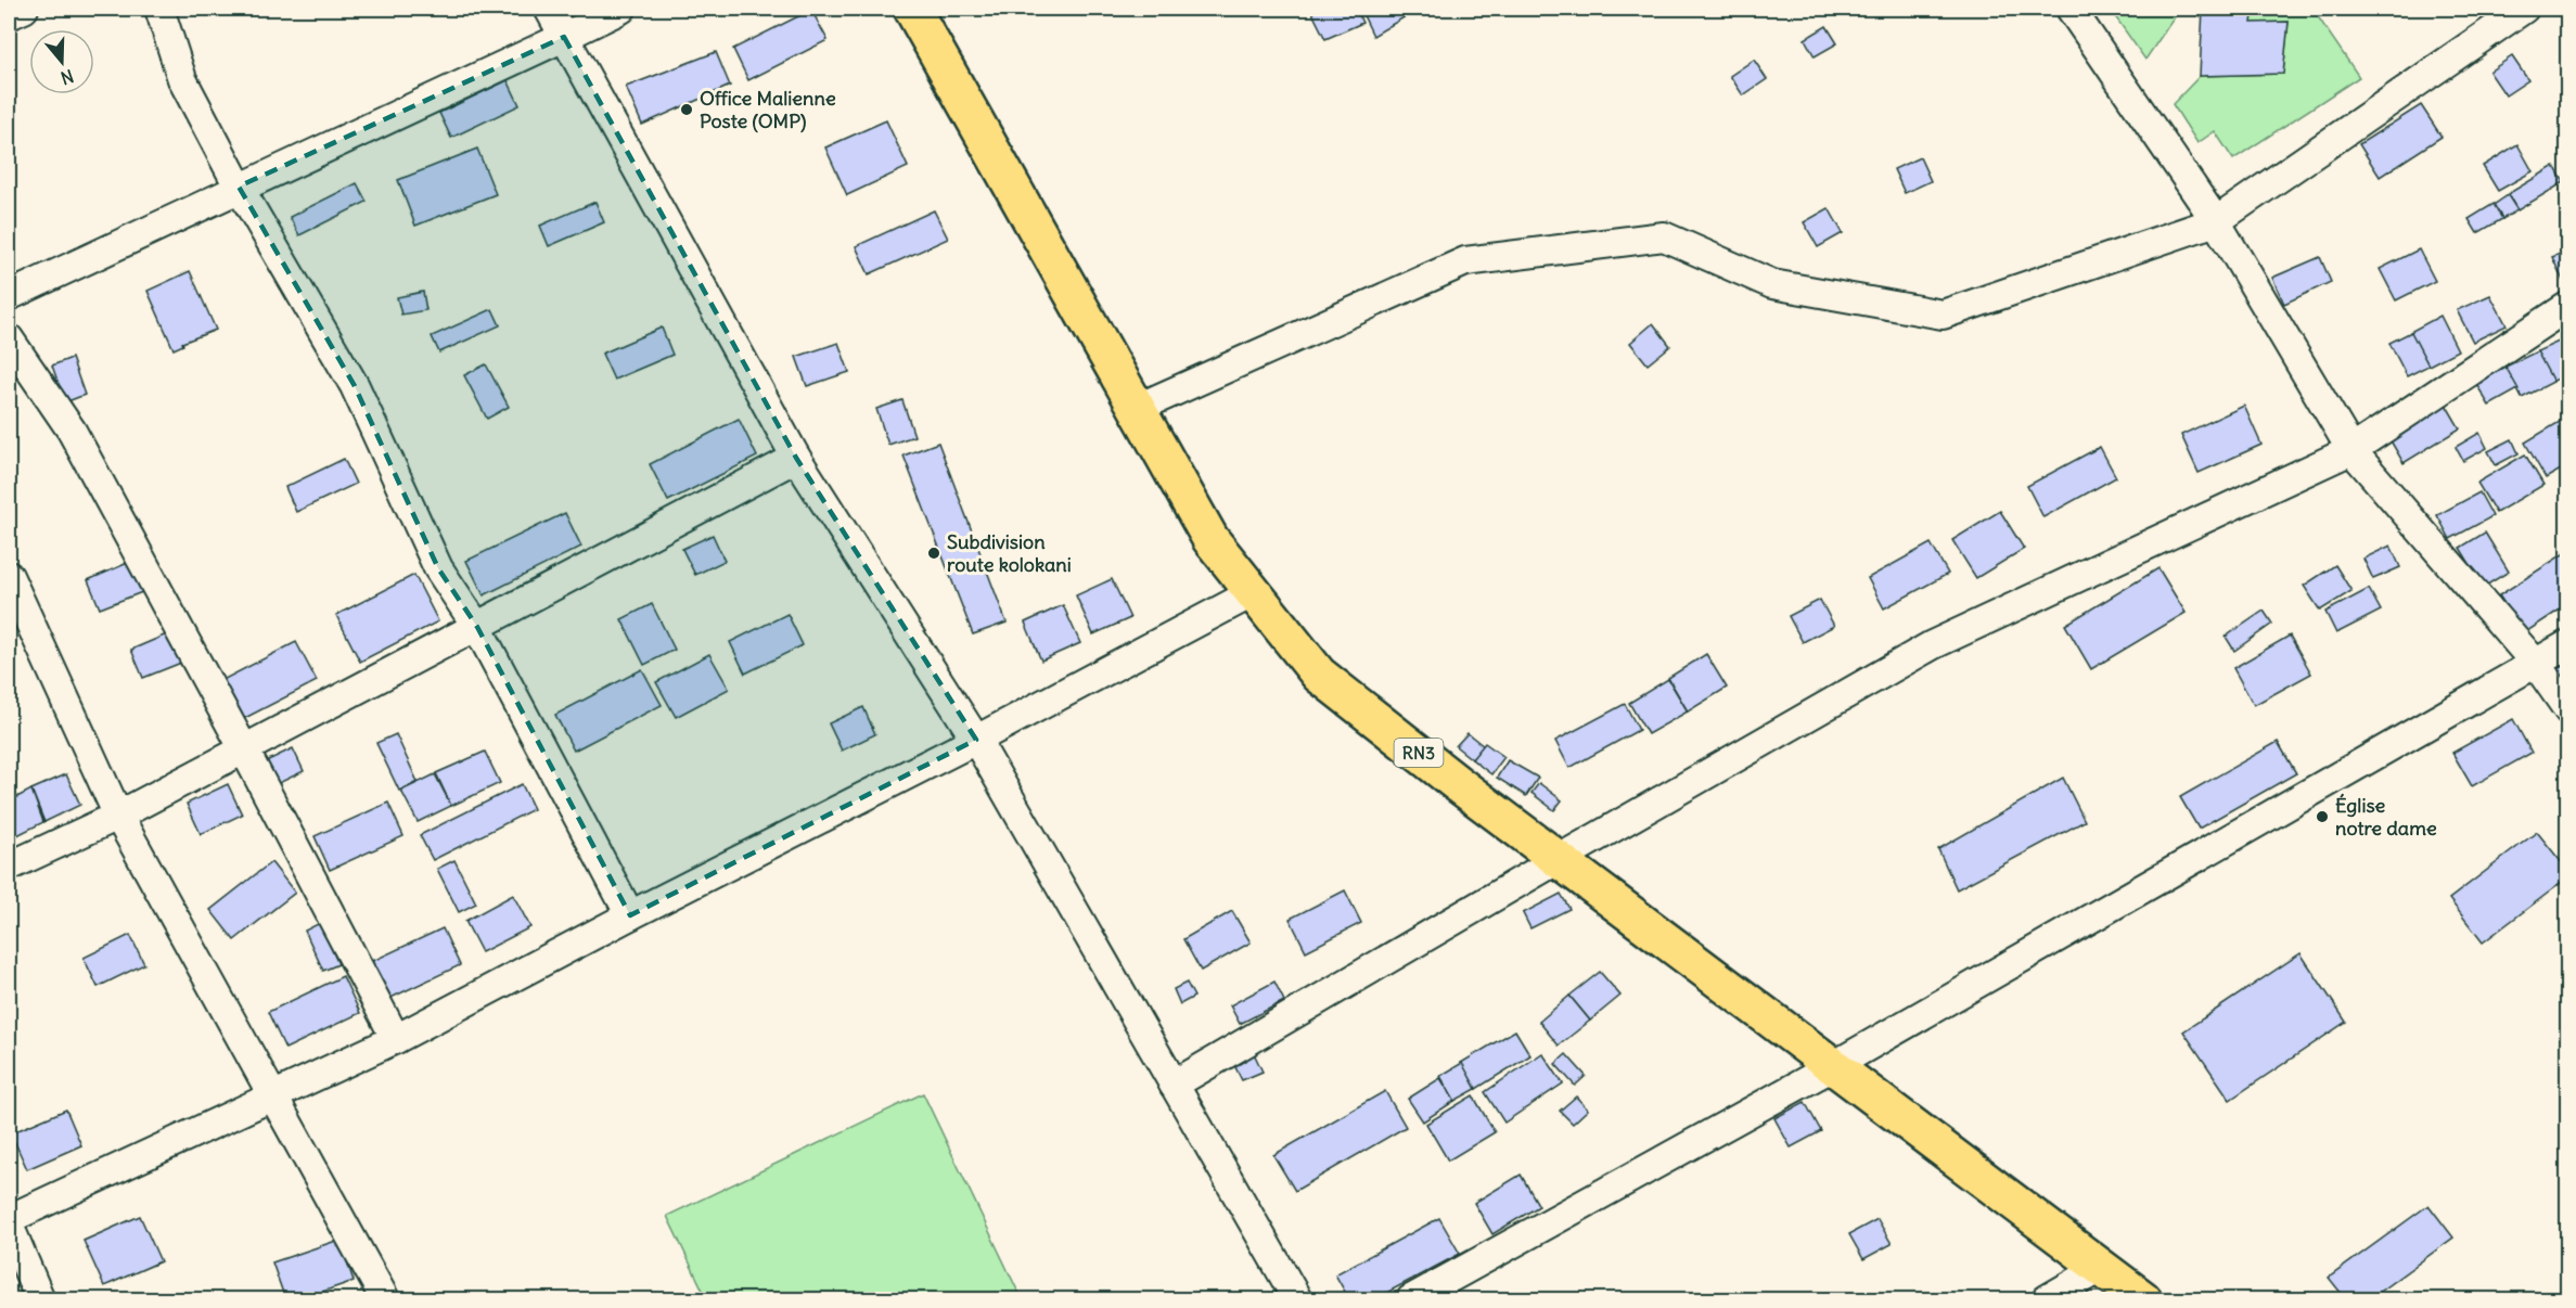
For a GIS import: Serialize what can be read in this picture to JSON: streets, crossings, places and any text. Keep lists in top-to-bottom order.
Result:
{
  "streets": {
    "highway": ["RN3"]
  },
  "places": ["Office Malienne Poste (OMP)", "Subdivision route kolokani", "Église notre dame"],
  "north": "bottom"
}
